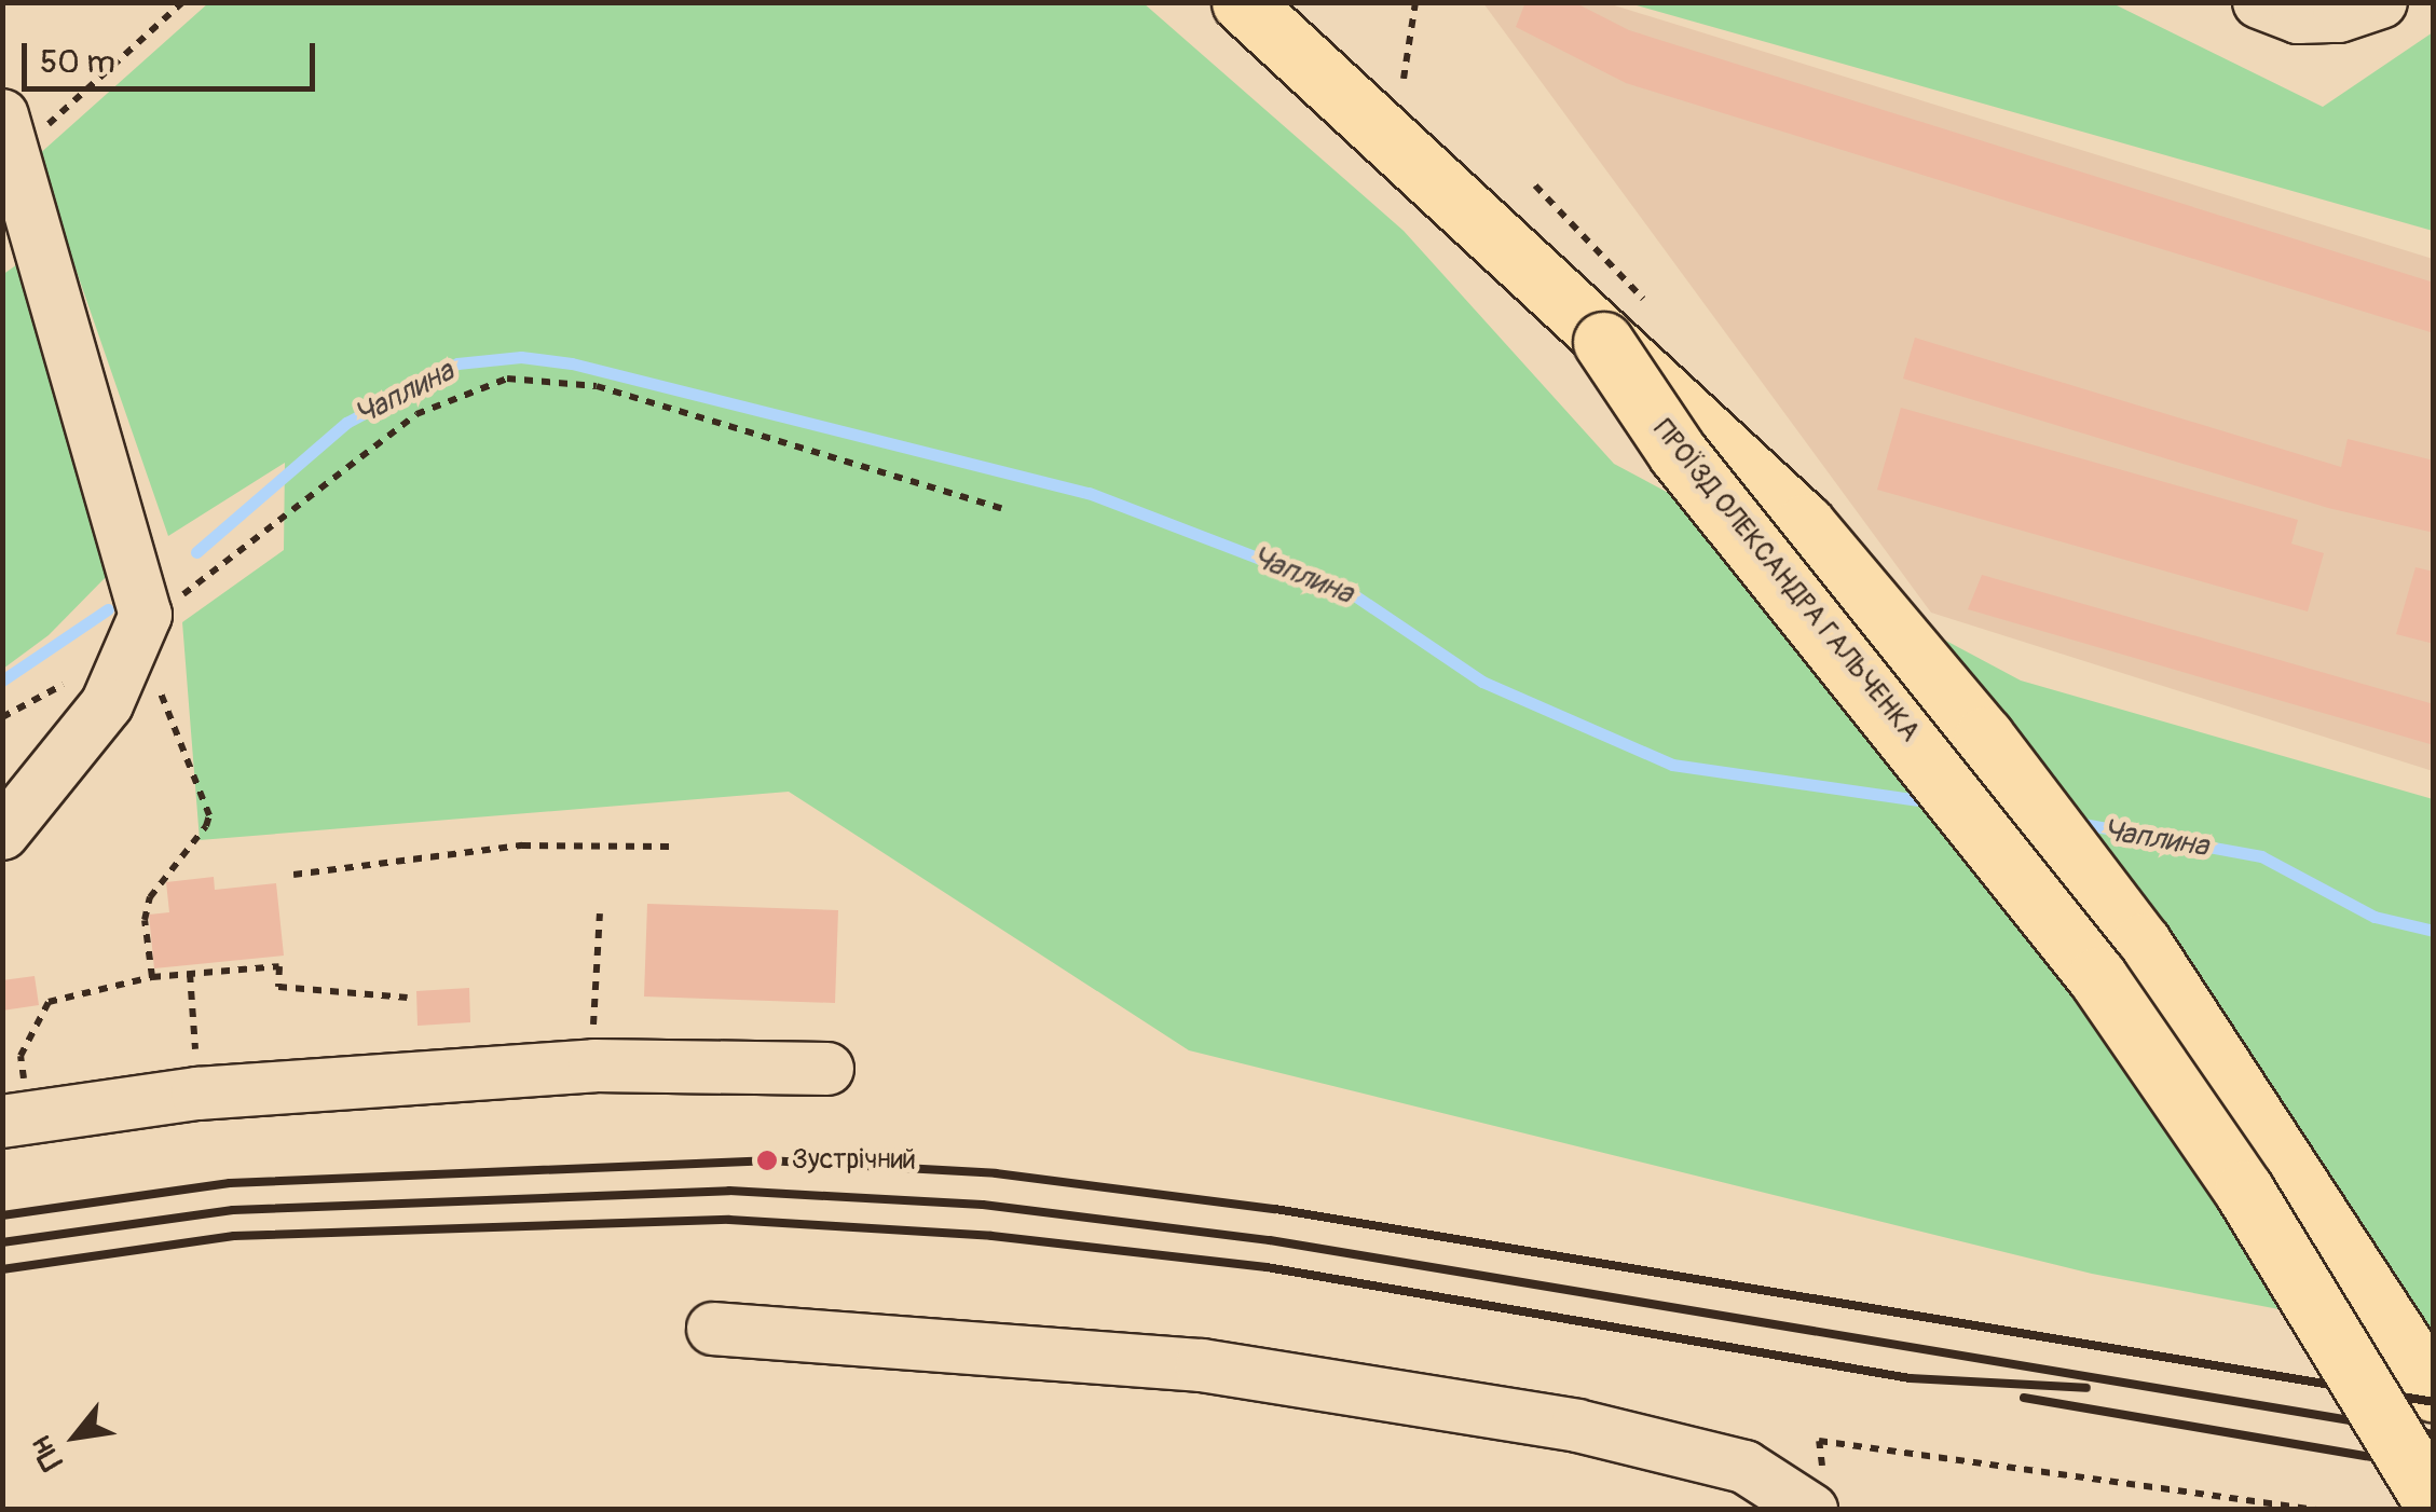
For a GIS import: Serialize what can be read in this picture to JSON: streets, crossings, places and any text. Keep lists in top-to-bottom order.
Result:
{
  "streets": {
    "main road": ["ПРОЇЗД ОЛЕКСАНДРА ГАЛЬЧЕНКА"]
  },
  "water": ["Чаплина"],
  "places": ["Зустрічний"],
  "scale_bar": "50 m",
  "north": "bottom left"
}
